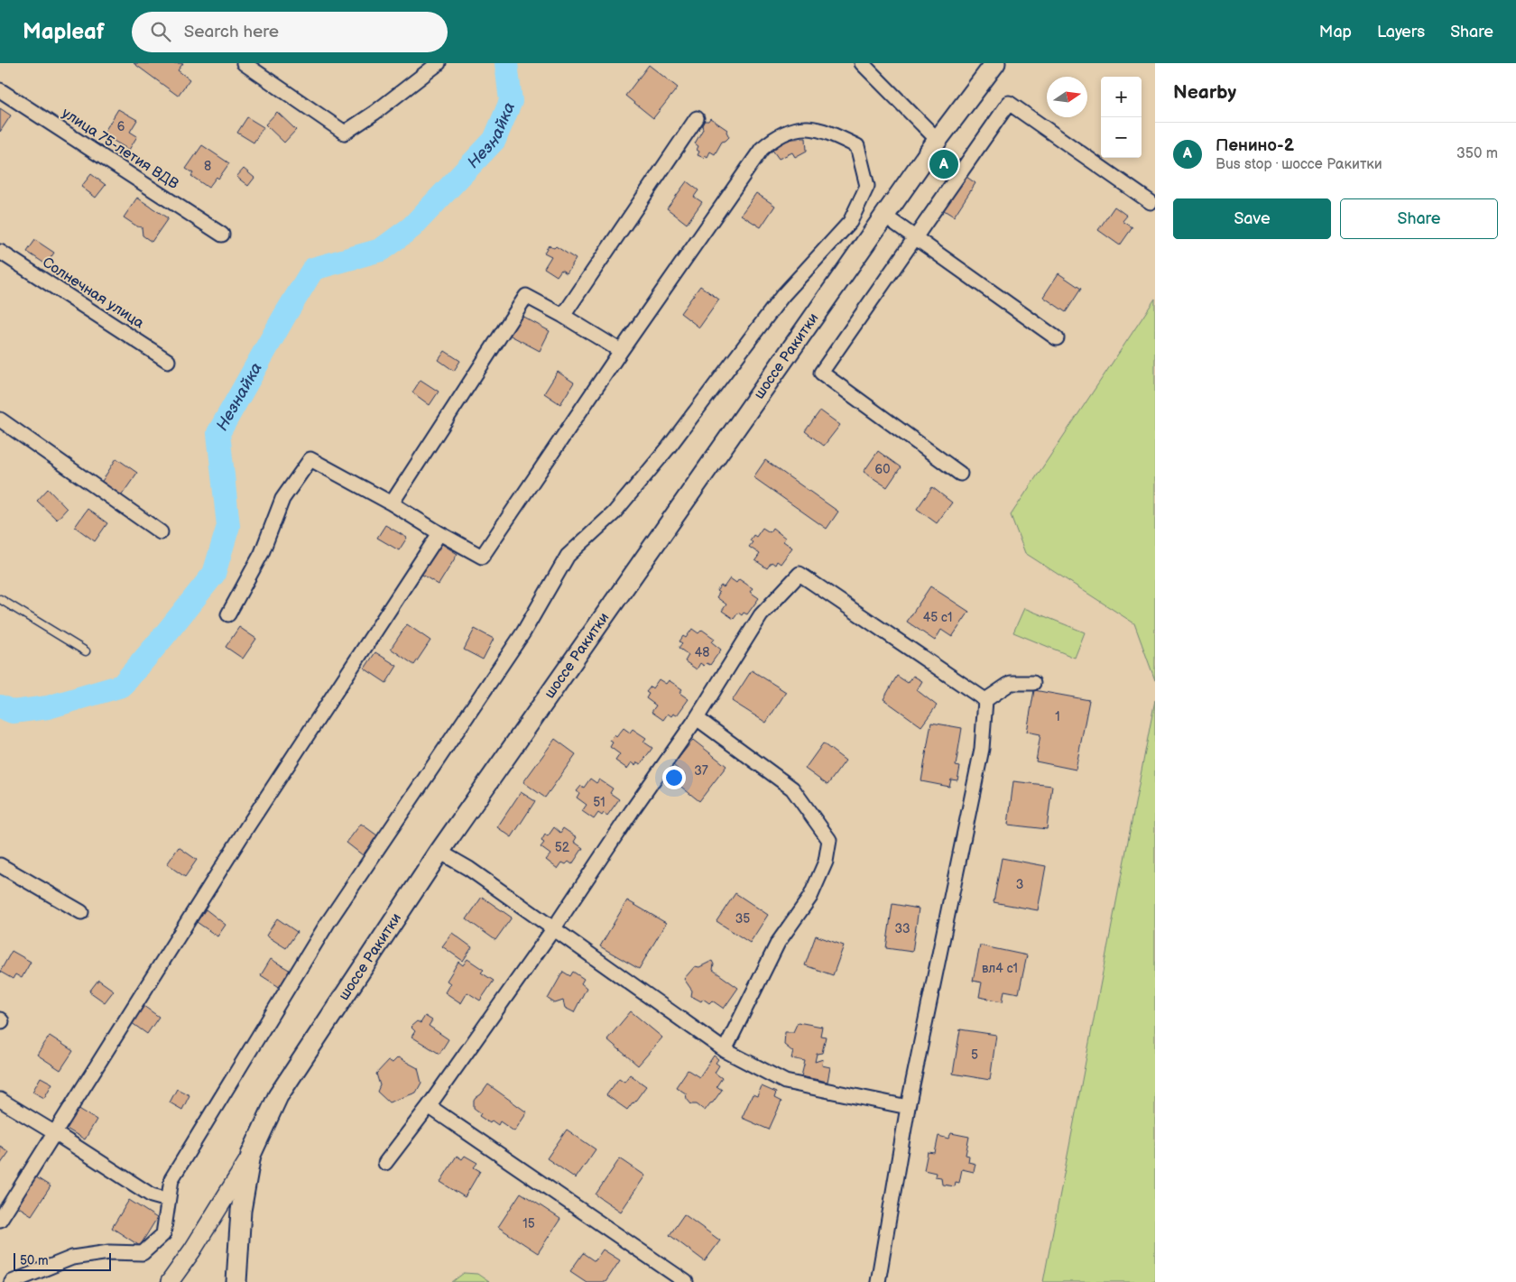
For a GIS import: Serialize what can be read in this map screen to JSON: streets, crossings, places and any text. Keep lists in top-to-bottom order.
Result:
{
  "streets": {
    "main road": ["шоссе Ракитки"],
    "street": ["улица 75-летия ВДВ", "Солнечная улица"]
  },
  "water": ["Незнайка"],
  "house_numbers": [
    "6",
    "8",
    "60",
    "45 с1",
    "48",
    "1",
    "37",
    "51",
    "52",
    "3",
    "35",
    "33",
    "вл4 с1",
    "5",
    "15"
  ],
  "scale_bar": "50 m",
  "north": "right",
  "page": {
    "header": "Mapleaf",
    "search": "Search here",
    "nav": ["Map", "Layers", "Share"],
    "heading": "Nearby",
    "map_buttons": ["+", "−"],
    "list": [
      {
        "mark": "A",
        "name": "Пенино-2",
        "note": "Bus stop · шоссе Ракитки",
        "value": "350 m"
      }
    ],
    "pins": "A",
    "buttons": ["Save", "Share"],
    "scale": "50 m"
  }
}
